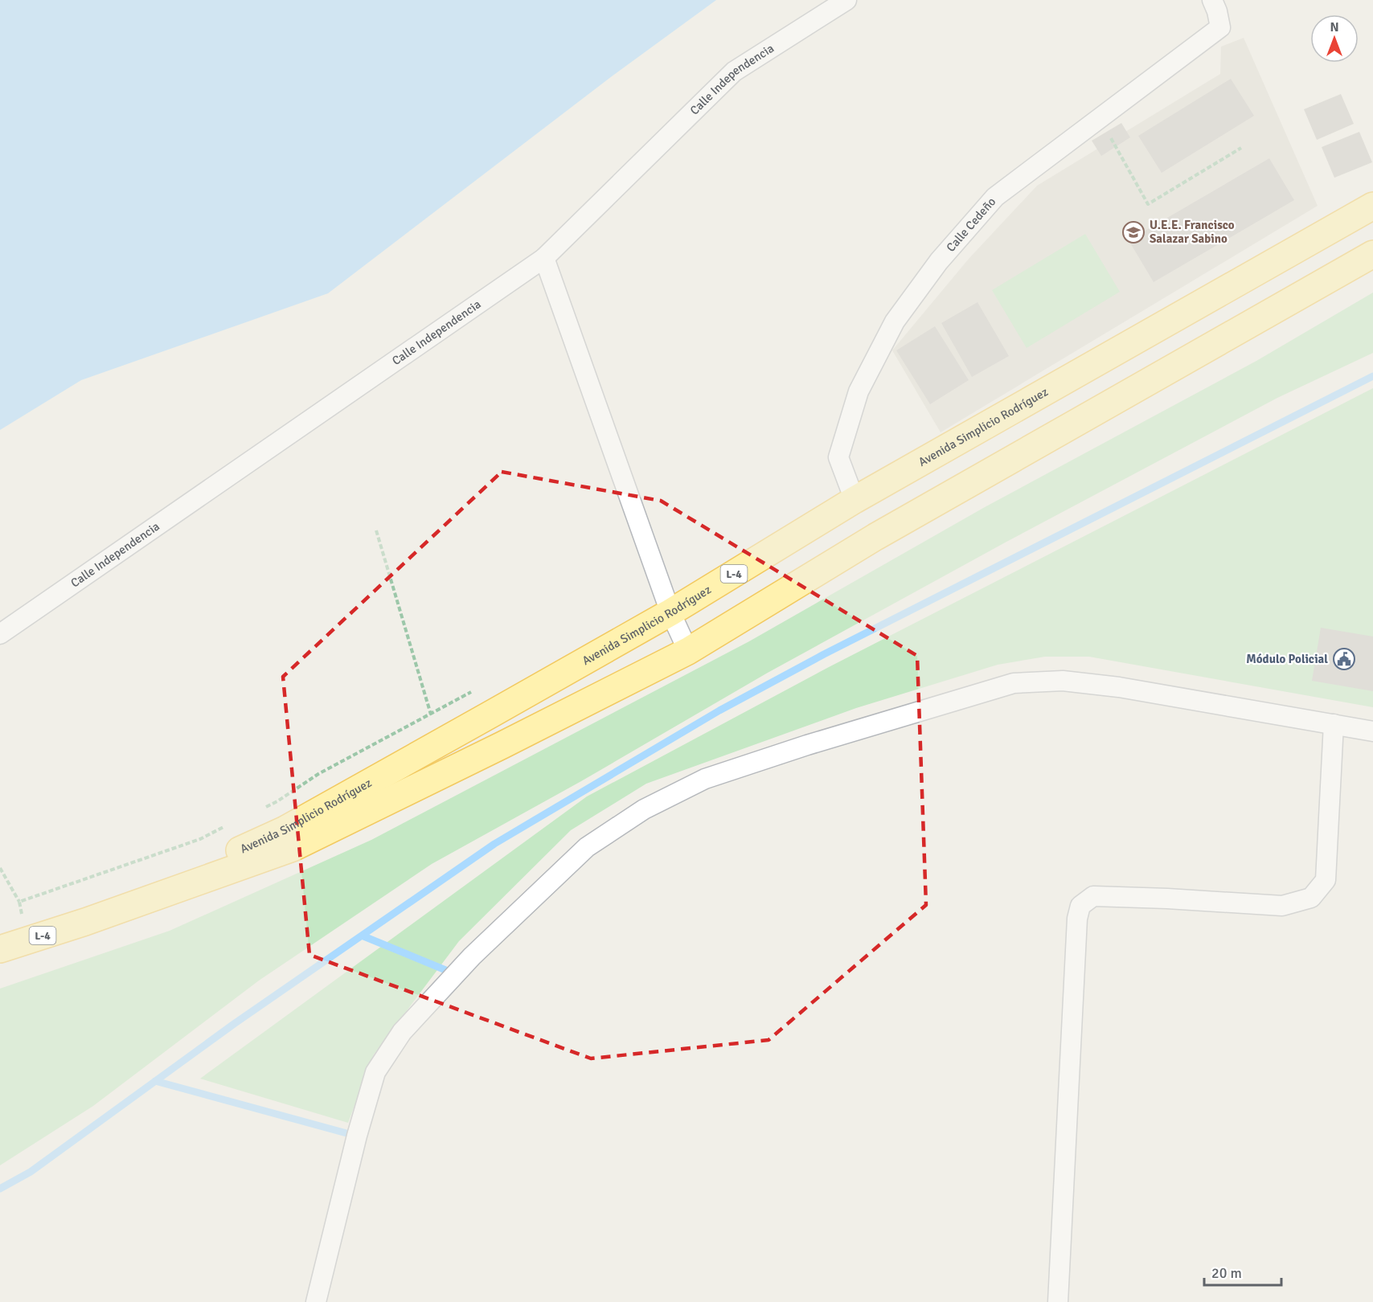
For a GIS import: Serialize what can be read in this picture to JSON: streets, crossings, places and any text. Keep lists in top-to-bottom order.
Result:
{
  "streets": {
    "main road": ["Avenida Simplicio Rodríguez", "L-4"],
    "street": ["Calle Independencia", "Calle Cedeño"]
  },
  "crossings": [
    ["Calle Cedeño", "Avenida Simplicio Rodríguez"]
  ],
  "places": {
    "school or university": ["U.E.E. Francisco Salazar Sabino"],
    "public building": ["Módulo Policial"]
  },
  "scale_bar": "20 m",
  "north": "top"
}
